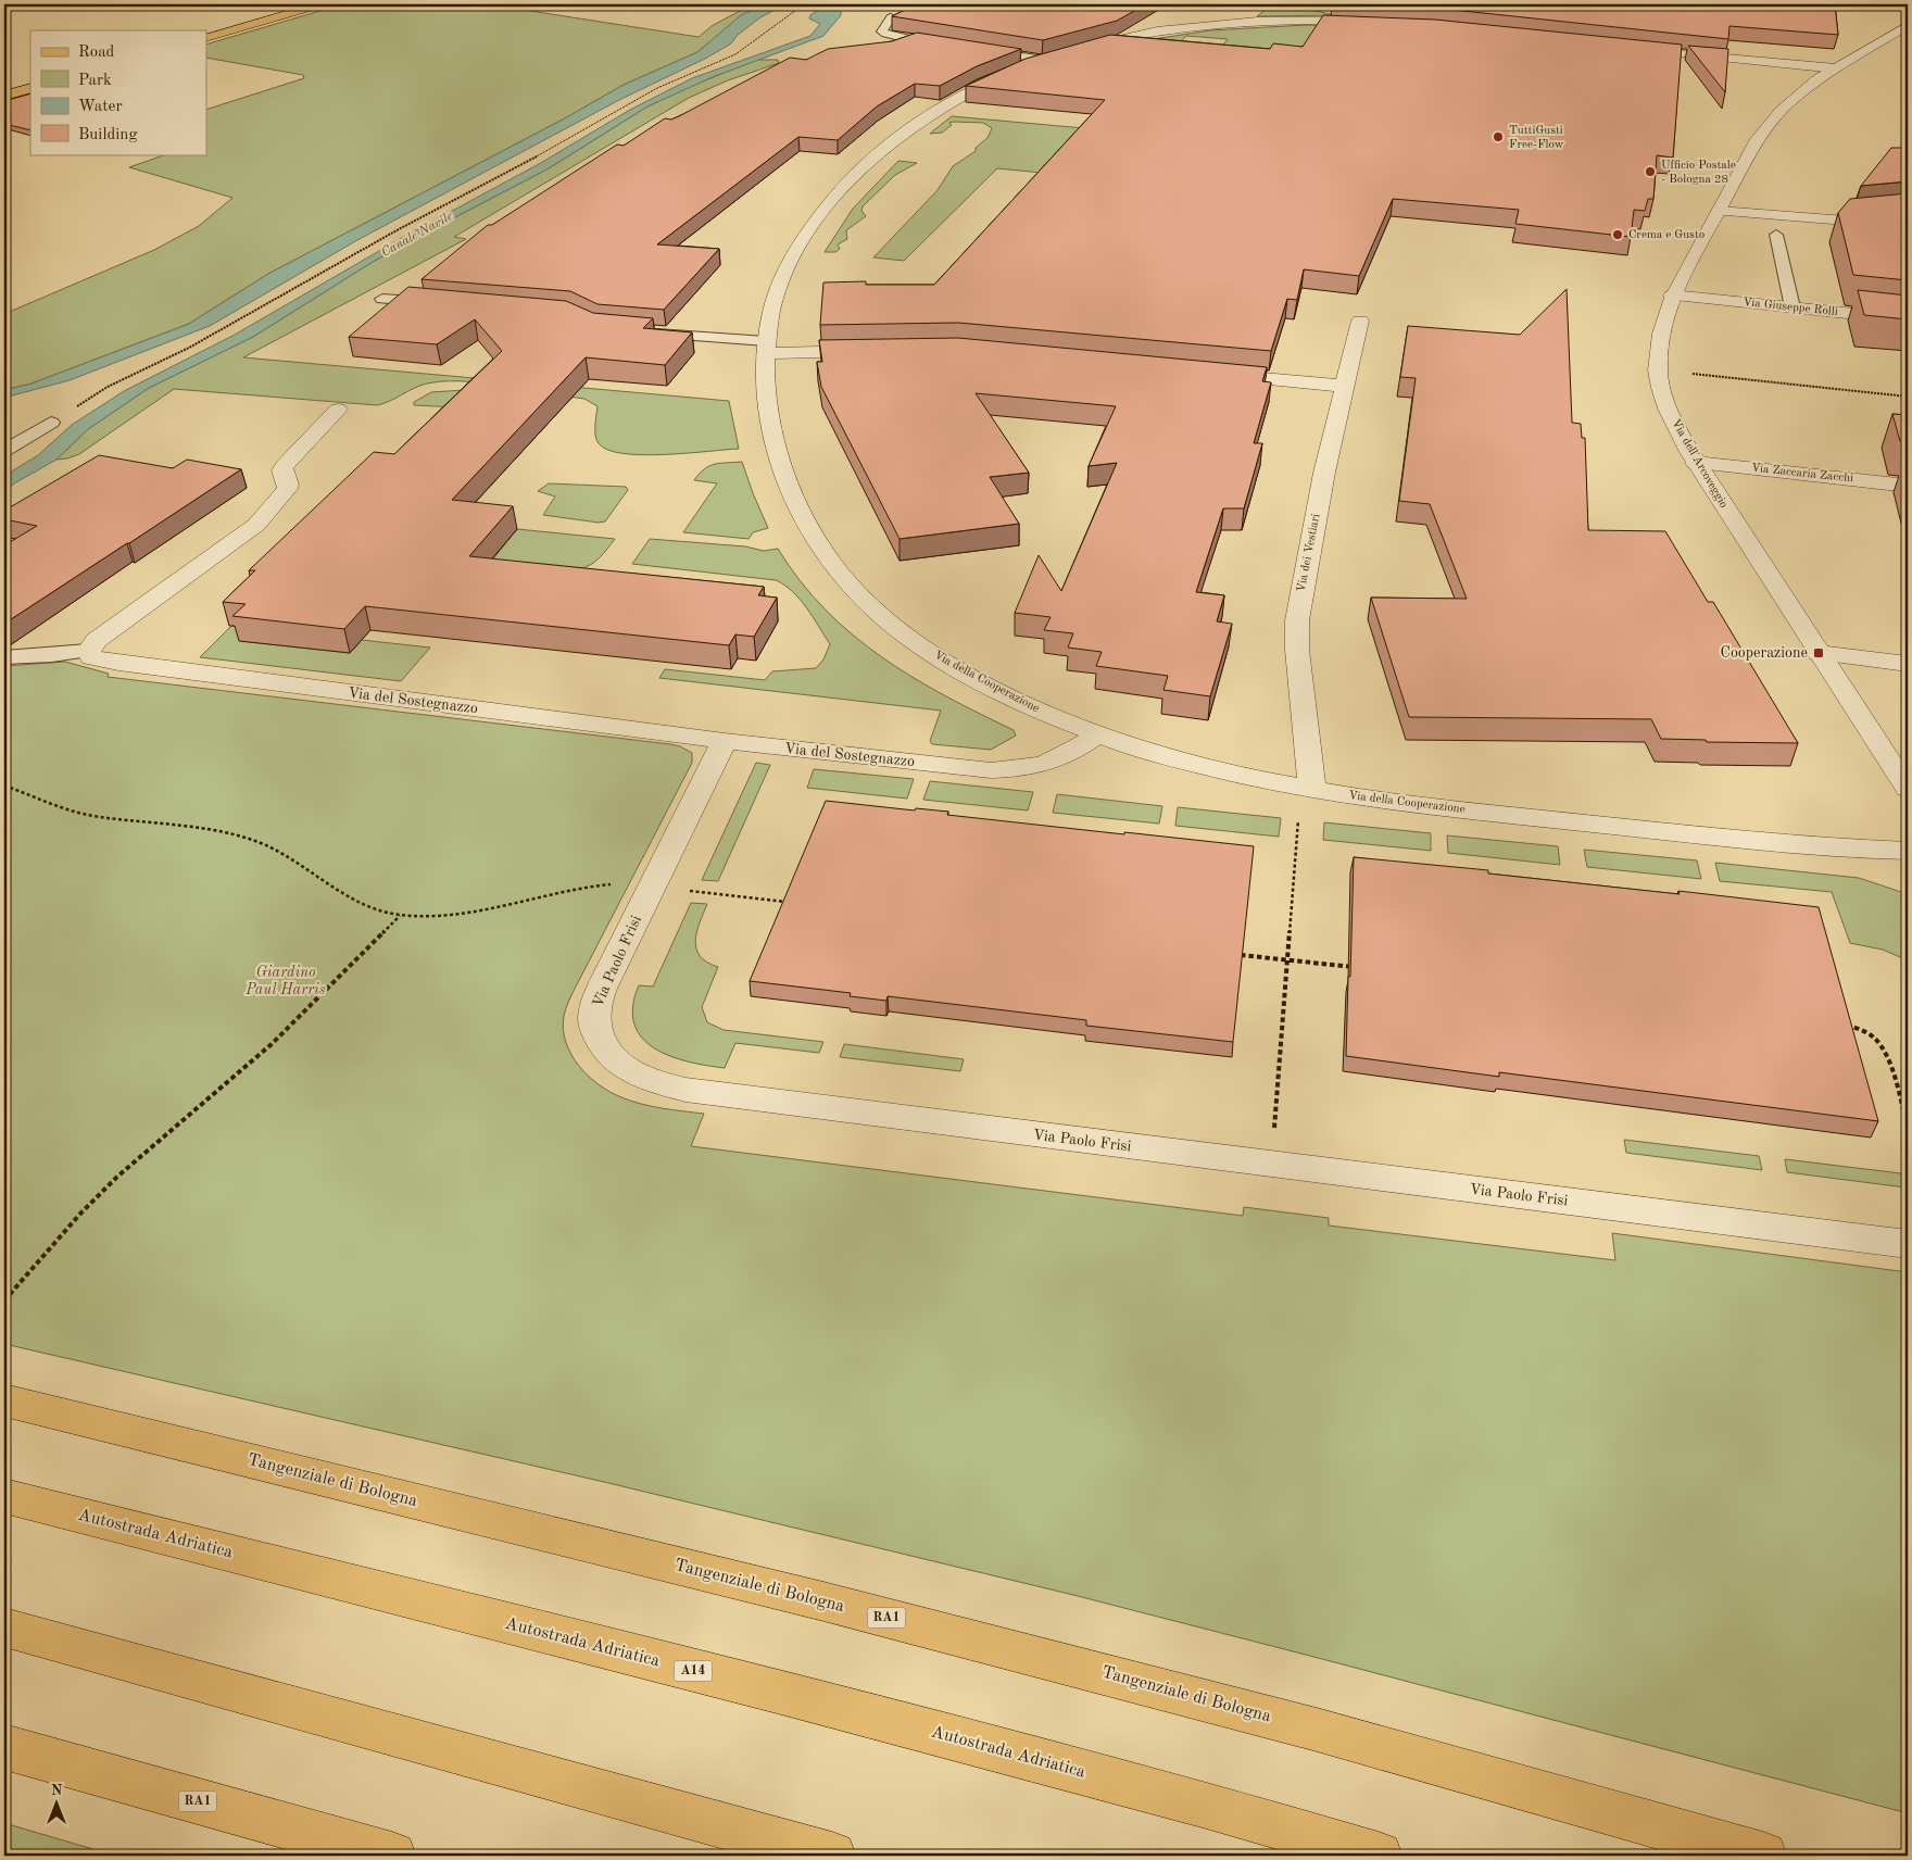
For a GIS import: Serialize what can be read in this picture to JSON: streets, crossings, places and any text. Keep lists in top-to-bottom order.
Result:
{
  "streets": {
    "main road": [
      "Tangenziale di Bologna",
      "Autostrada Adriatica",
      "RA1",
      "A14"
    ],
    "street": [
      "Via Giuseppe Rolli",
      "Via dell'Arcoveggio",
      "Via Zaccaria Zacchi",
      "Via dei Vestiari",
      "Via della Cooperazione",
      "Via del Sostegnazzo",
      "Via Paolo Frisi"
    ]
  },
  "crossings": [
    ["Via Giuseppe Rolli", "Via dell'Arcoveggio"],
    ["Via dell'Arcoveggio", "Via Zaccaria Zacchi"],
    ["Via dei Vestiari", "Via della Cooperazione"],
    ["Via della Cooperazione", "Via del Sostegnazzo"],
    ["Via del Sostegnazzo", "Via Paolo Frisi"]
  ],
  "water": ["Canale Navile"],
  "parks": ["Giardino Paul Harris"],
  "places": {
    "other": ["TuttiGusti Free-Flow", "Ufficio Postale - Bologna 28", "Crema e Gusto"],
    "transit": ["Cooperazione"]
  },
  "legend": [
    "Road",
    "Park",
    "Water",
    "Building"
  ],
  "north": "top"
}
